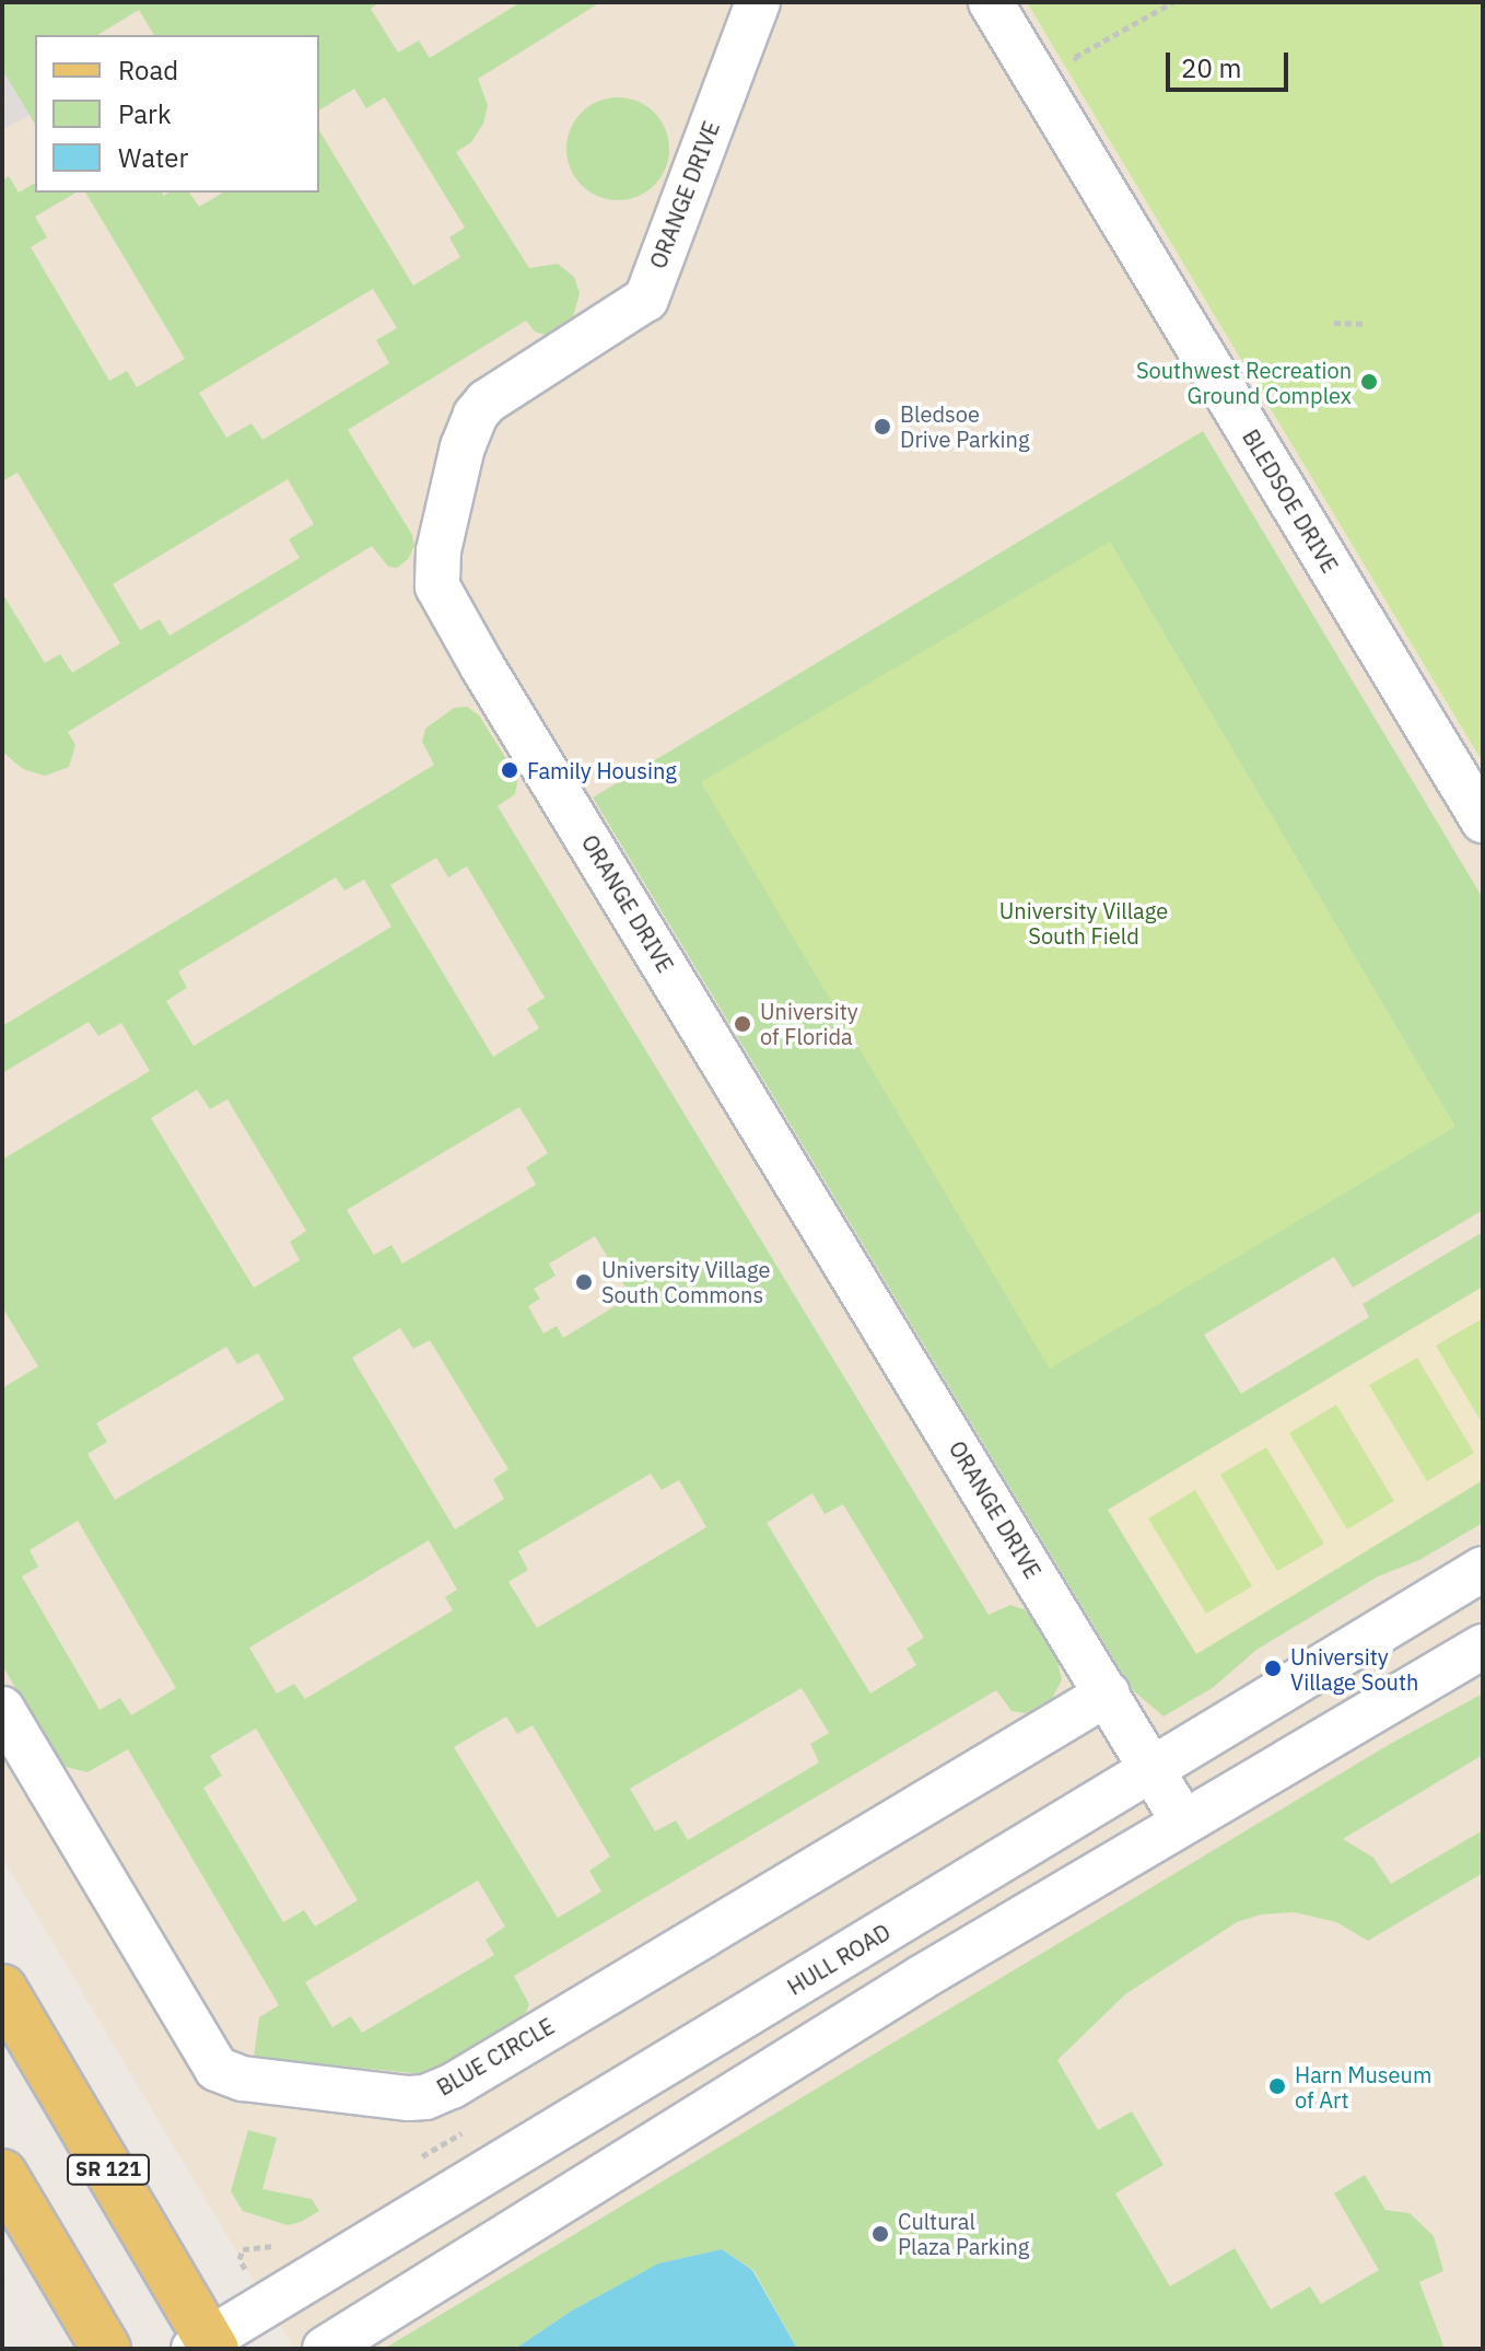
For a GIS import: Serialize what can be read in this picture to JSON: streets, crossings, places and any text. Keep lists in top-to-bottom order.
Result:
{
  "streets": {
    "main road": ["SR 121"],
    "street": [
      "ORANGE DRIVE",
      "BLEDSOE DRIVE",
      "HULL ROAD",
      "BLUE CIRCLE"
    ]
  },
  "crossings": [
    ["ORANGE DRIVE", "HULL ROAD"],
    ["ORANGE DRIVE", "BLUE CIRCLE"],
    ["HULL ROAD", "SR 121"]
  ],
  "parks": ["University Village South Field"],
  "places": [
    "Southwest Recreation Ground Complex",
    "Bledsoe Drive Parking",
    "Family Housing",
    "University of Florida",
    "University Village South Commons",
    "University Village South",
    "Harn Museum of Art",
    "Cultural Plaza Parking"
  ],
  "legend": ["Road", "Park", "Water"],
  "scale_bar": "20 m"
}
